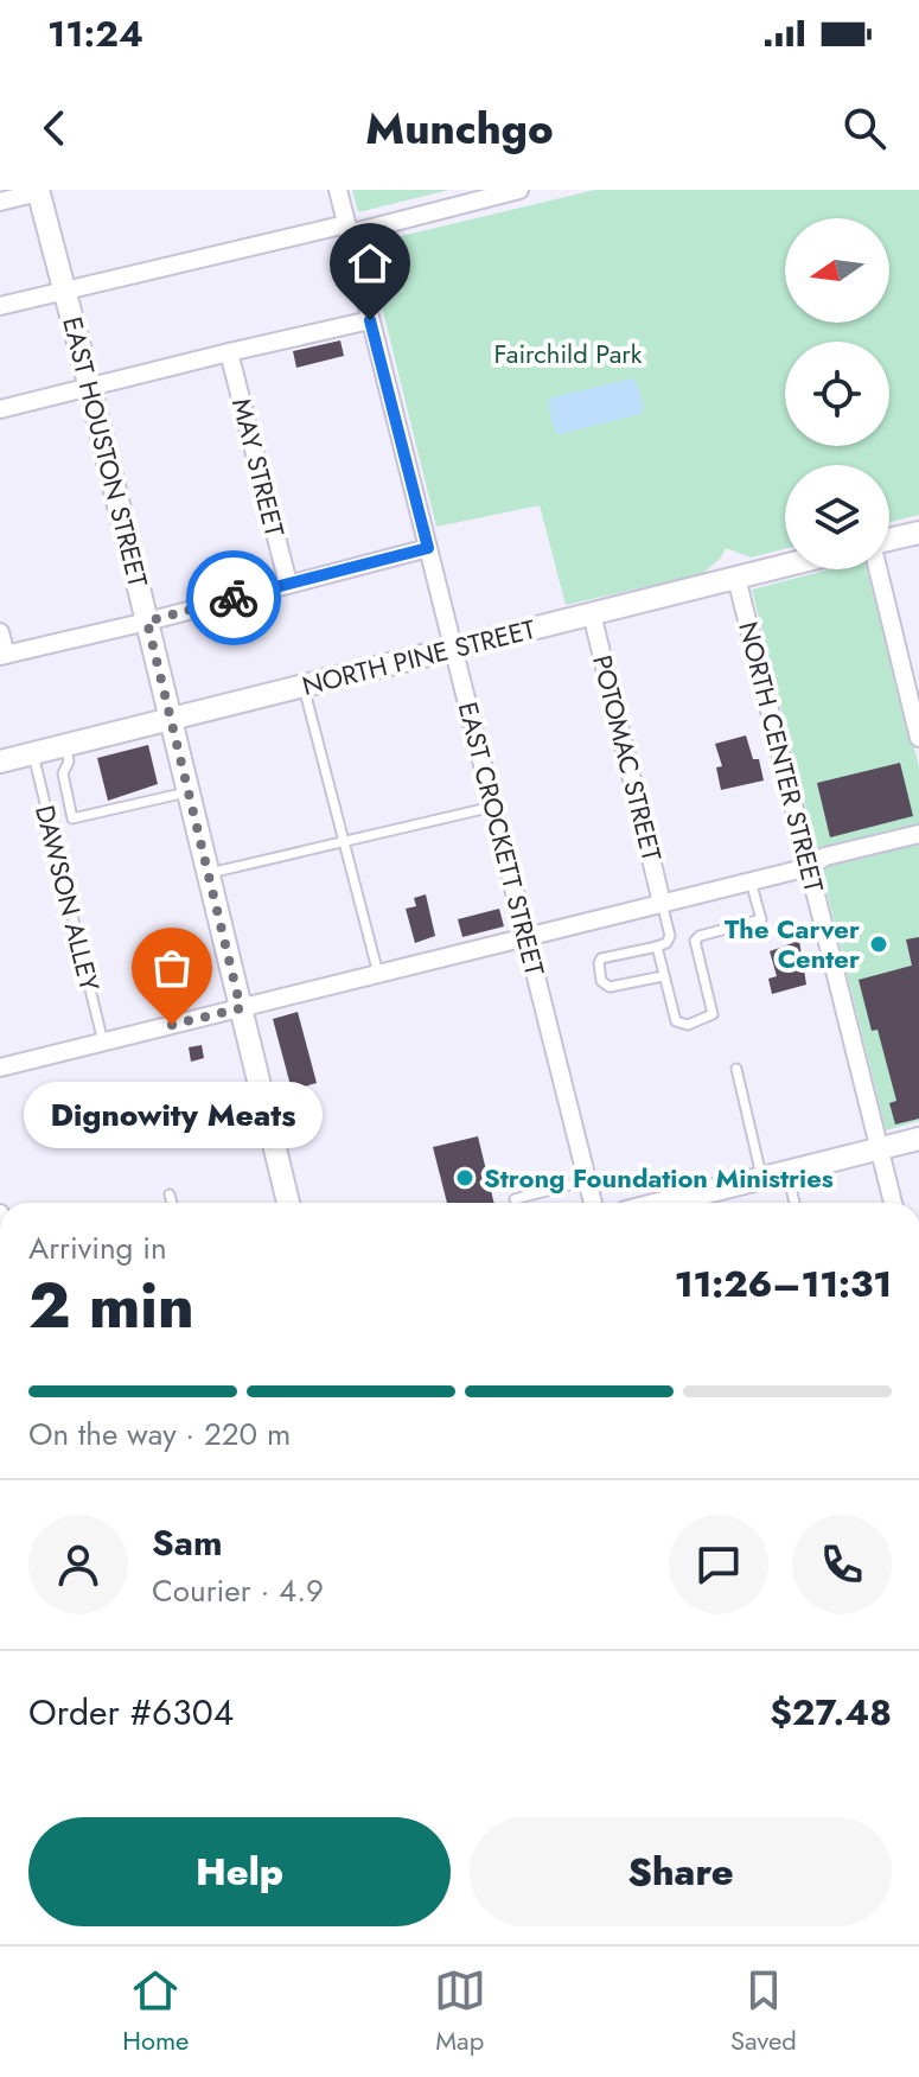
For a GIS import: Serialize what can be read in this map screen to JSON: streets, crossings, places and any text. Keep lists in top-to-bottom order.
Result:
{
  "streets": {
    "main road": ["EAST HOUSTON STREET", "NORTH PINE STREET"],
    "street": [
      "MAY STREET",
      "NORTH CENTER STREET",
      "POTOMAC STREET",
      "EAST CROCKETT STREET"
    ],
    "lane": ["DAWSON ALLEY"]
  },
  "crossings": [
    ["EAST HOUSTON STREET", "NORTH PINE STREET"],
    ["NORTH PINE STREET", "NORTH CENTER STREET"],
    ["NORTH PINE STREET", "POTOMAC STREET"],
    ["NORTH PINE STREET", "EAST CROCKETT STREET"],
    ["NORTH PINE STREET", "DAWSON ALLEY"]
  ],
  "parks": ["Fairchild Park"],
  "places": ["The Carver Center", "Dignowity Meats", "Strong Foundation Ministries"],
  "north": "left",
  "page": {
    "status": "11:24",
    "header": "Munchgo",
    "bubble": "Dignowity Meats",
    "heading": ["2 min", "Arriving in", "11:26–11:31"],
    "panel": [
      "Sam",
      "Courier · 4.9",
      "Order #6304",
      "$27.48"
    ],
    "bar": "On the way · 220 m",
    "buttons": ["Help", "Share"],
    "tabs": ["Home", "Map", "Saved"]
  }
}
